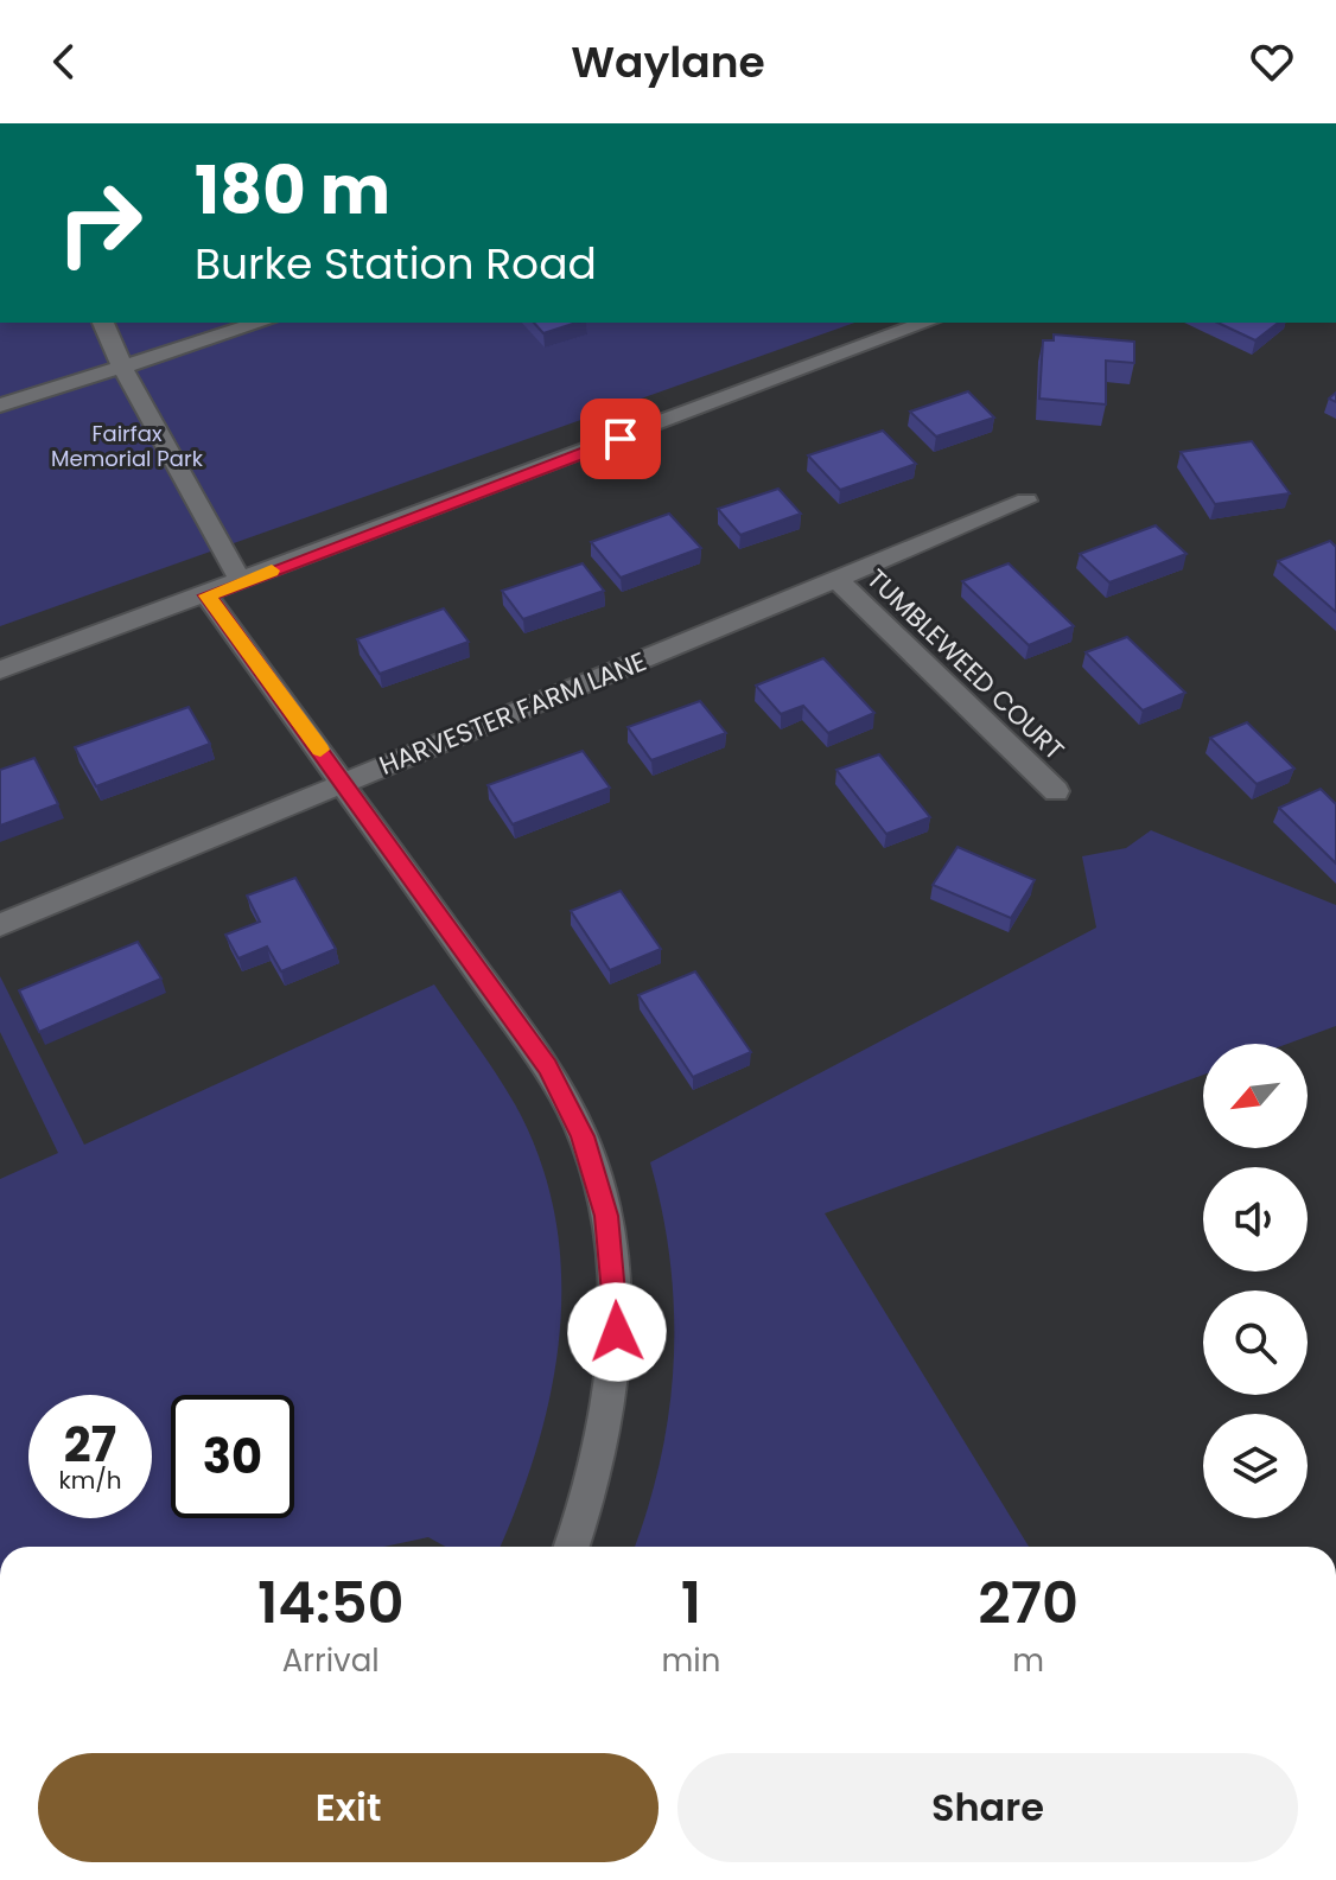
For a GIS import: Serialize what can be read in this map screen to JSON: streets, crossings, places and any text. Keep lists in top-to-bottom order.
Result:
{
  "streets": {
    "street": ["TUMBLEWEED COURT", "HARVESTER FARM LANE"]
  },
  "crossings": [
    ["TUMBLEWEED COURT", "HARVESTER FARM LANE"]
  ],
  "parks": ["Fairfax Memorial Park"],
  "north": "bottom left",
  "page": {
    "header": "Waylane",
    "turn": ["180 m", "Burke Station Road"],
    "speed": "27 km/h",
    "limit": "30",
    "eta": [
      "14:50",
      "Arrival",
      "1",
      "min",
      "270",
      "m"
    ],
    "buttons": ["Exit", "Share"]
  }
}
